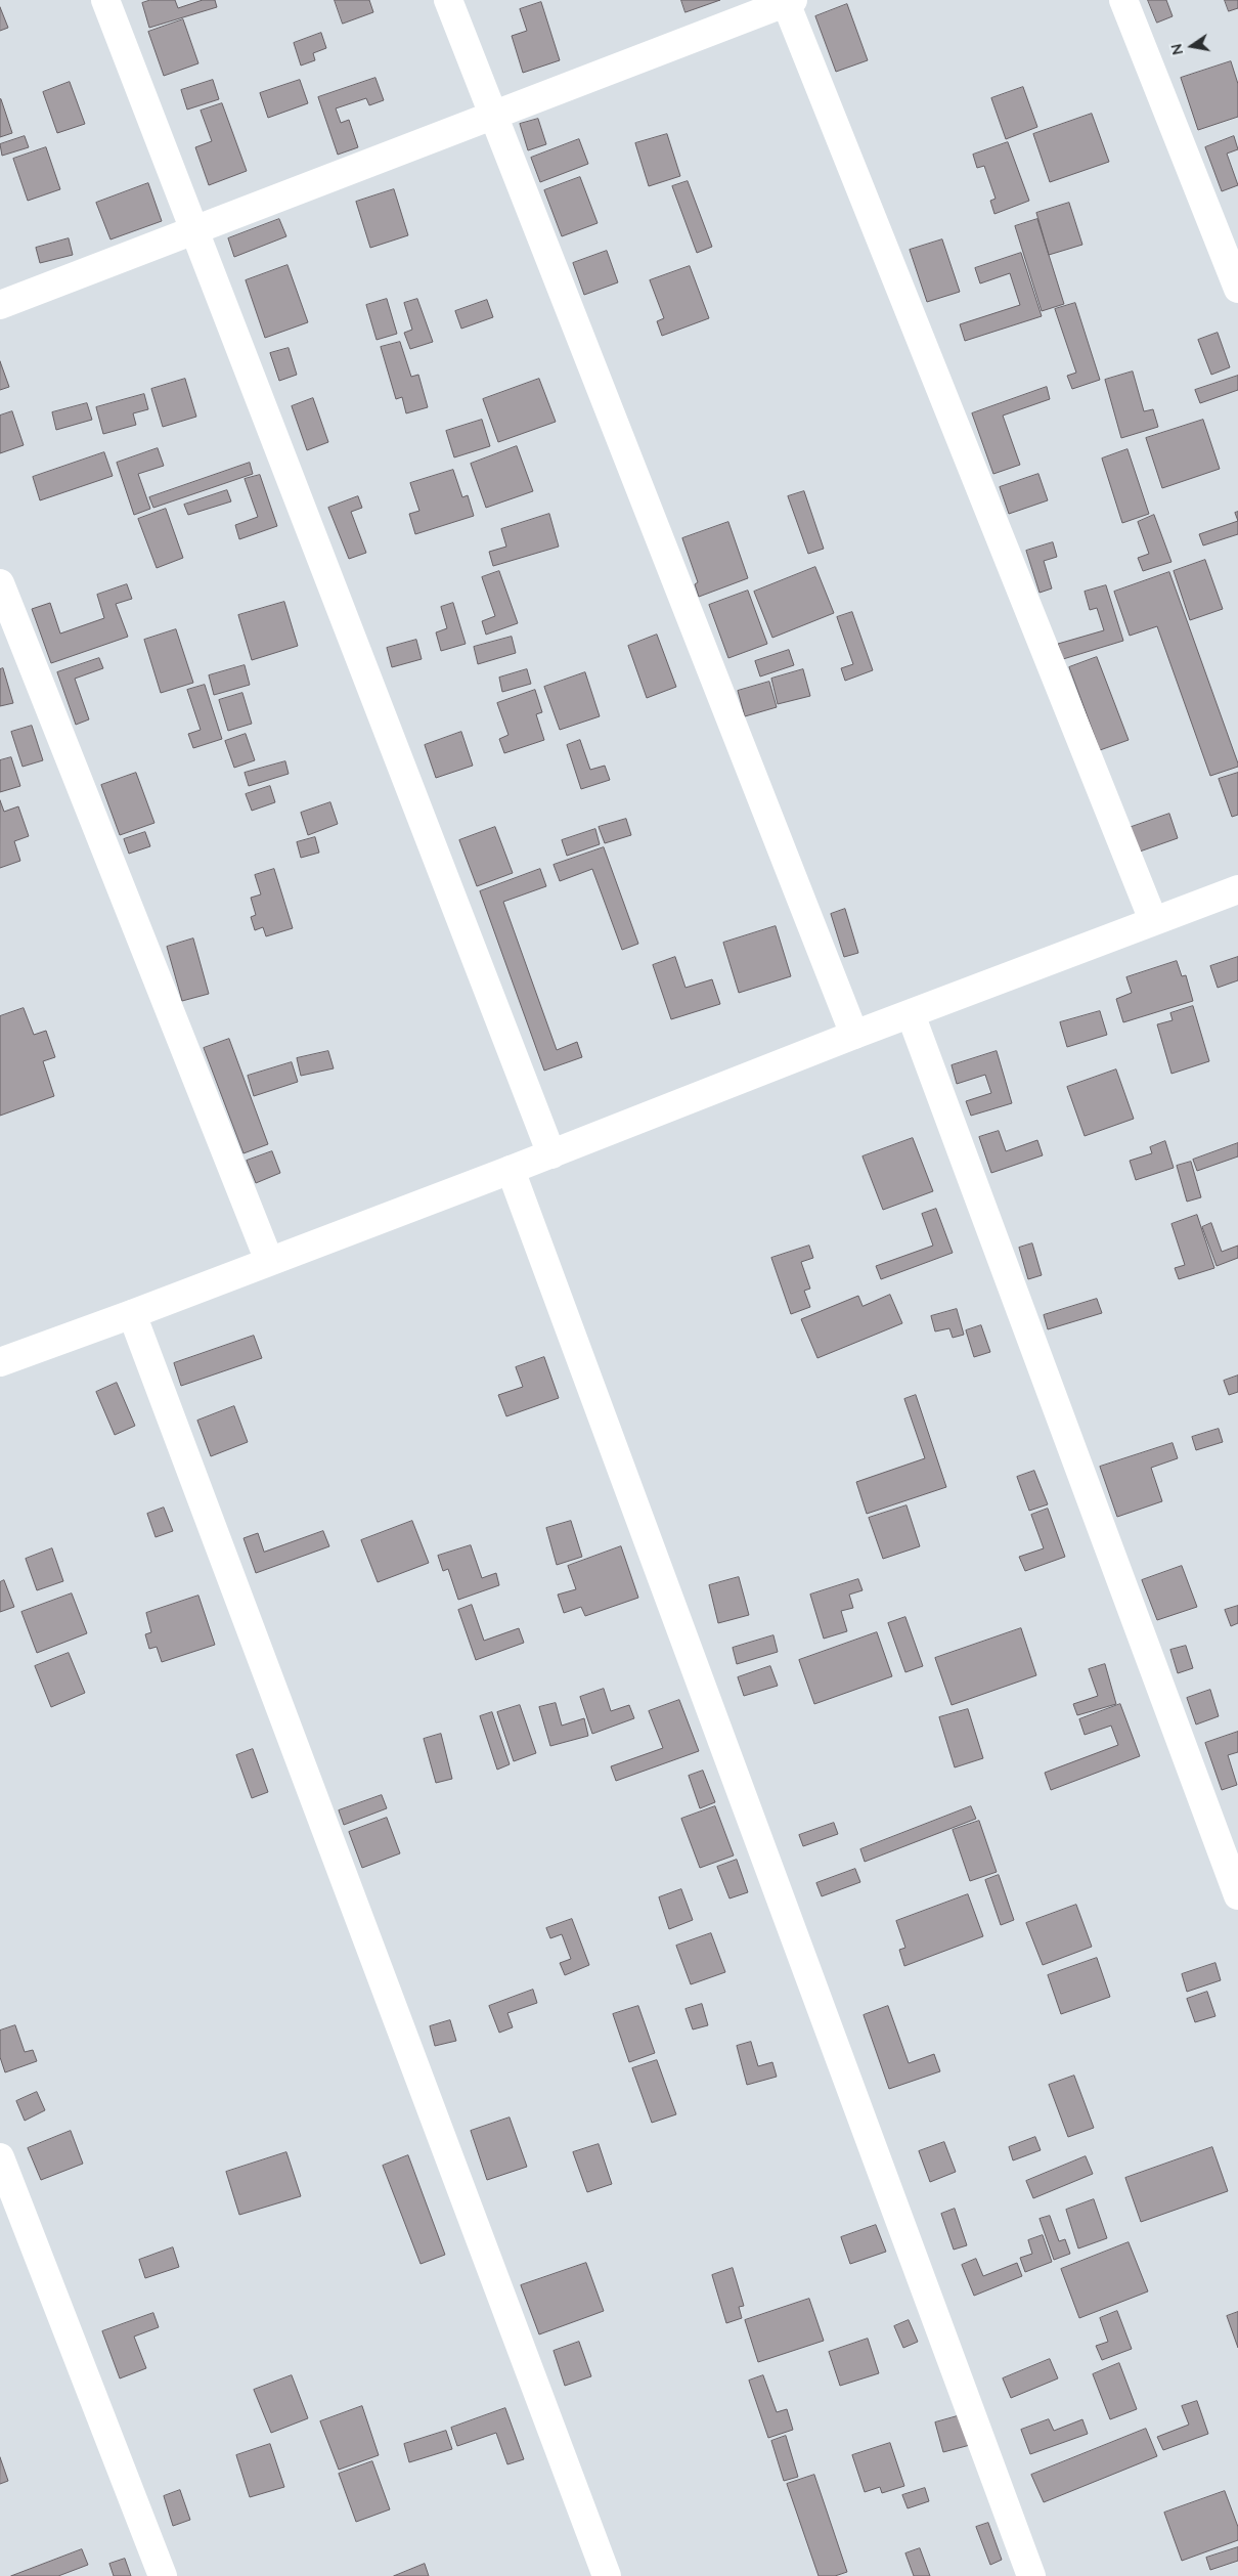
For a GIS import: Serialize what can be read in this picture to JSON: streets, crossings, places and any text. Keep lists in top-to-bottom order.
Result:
{
  "north": "left"
}
